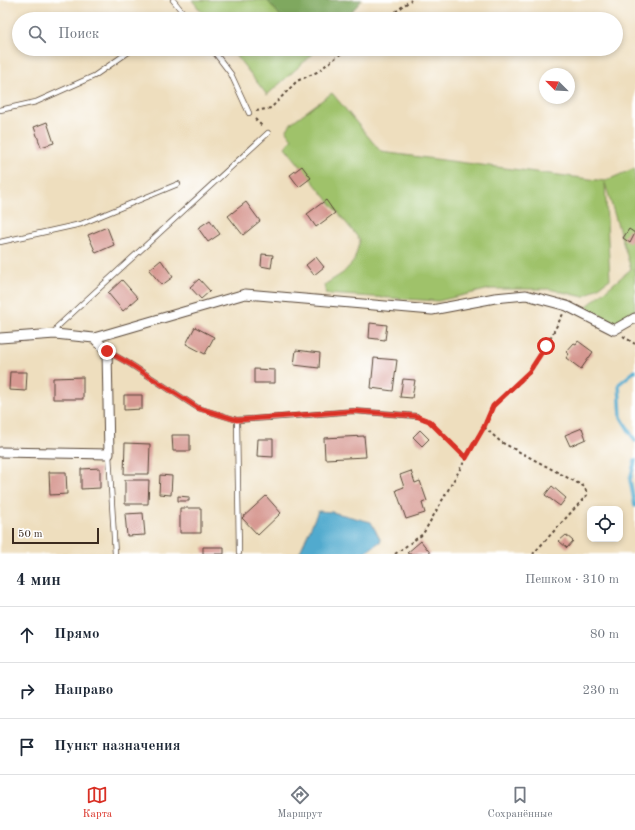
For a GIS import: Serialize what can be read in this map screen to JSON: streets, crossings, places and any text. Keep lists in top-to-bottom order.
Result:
{
  "scale_bar": "50 m",
  "north": "top left",
  "page": {
    "search": "Поиск",
    "scale": "50 m",
    "heading": ["4 мин", "Пешком · 310 m"],
    "list": [
      ["Прямо", "80 m"],
      ["Направо", "230 m"],
      "Пункт назначения"
    ],
    "nav": ["Карта", "Маршрут", "Сохранённые"]
  }
}
